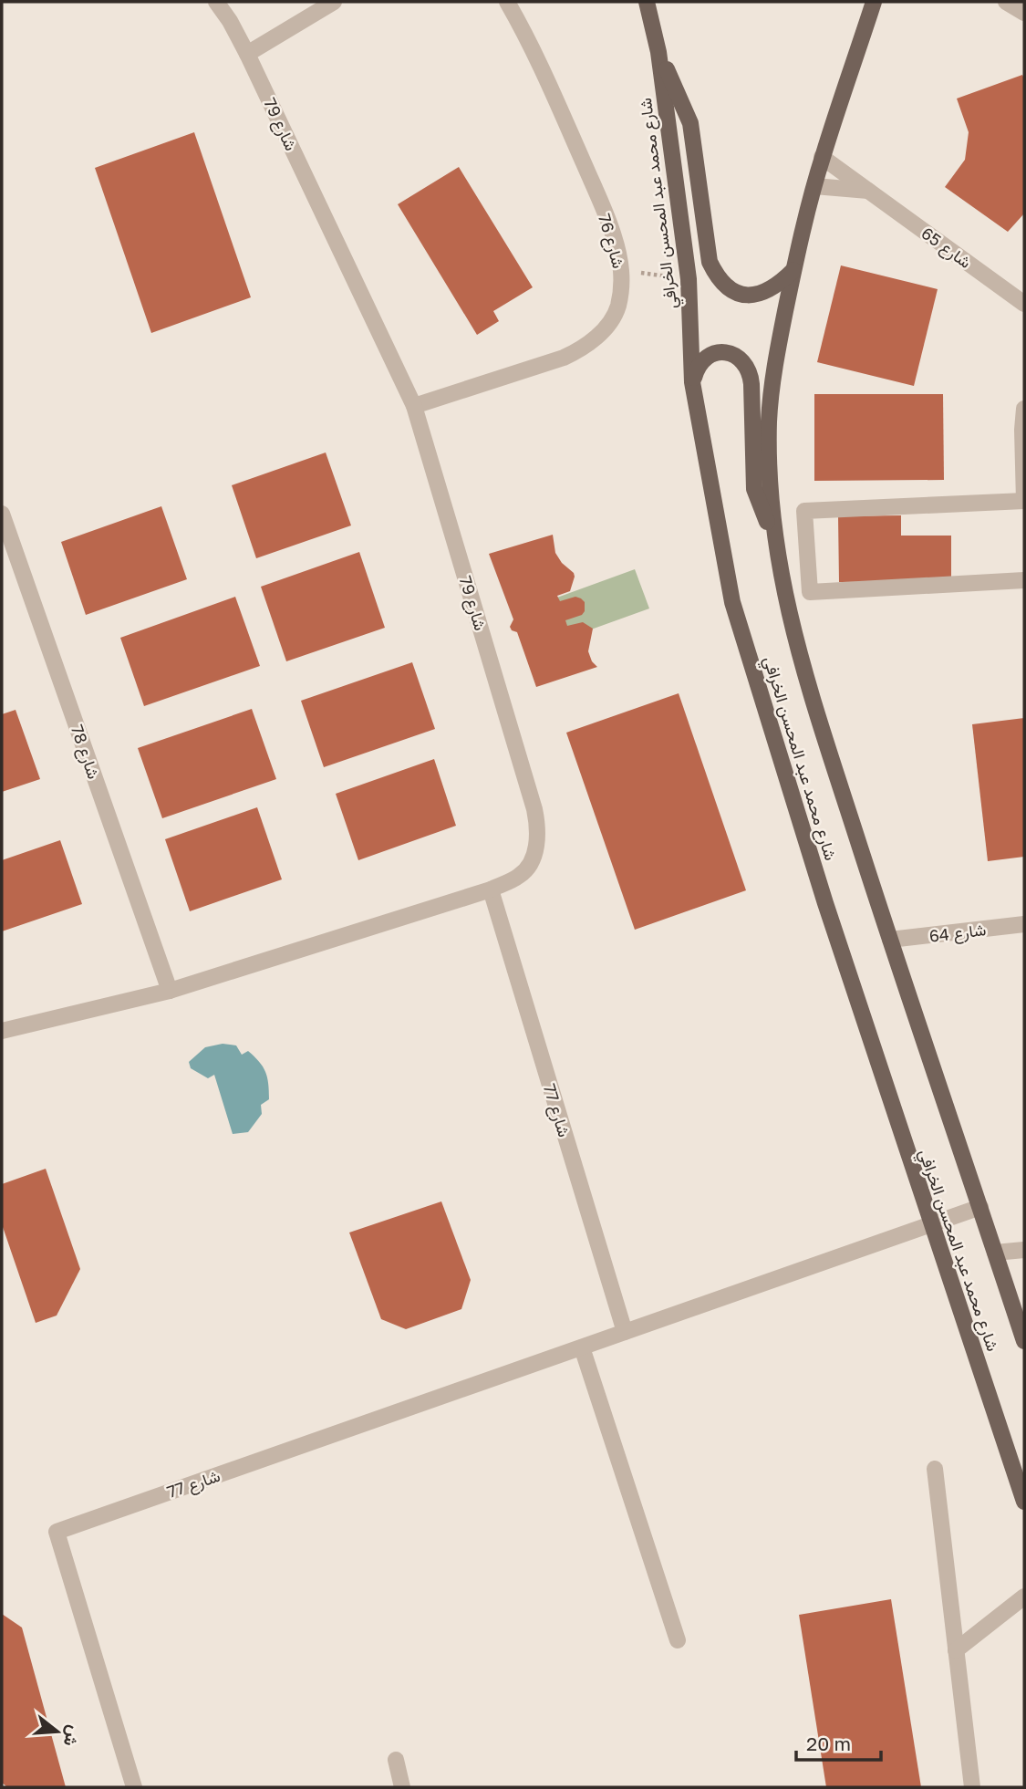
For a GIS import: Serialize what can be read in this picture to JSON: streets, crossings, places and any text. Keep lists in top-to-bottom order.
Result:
{
  "streets": {
    "main road": ["شارع محمد عبد المحسن الخرافي"],
    "street": [
      "شارع 79",
      "شارع 76",
      "شارع 65",
      "شارع 78",
      "شارع 64",
      "شارع 77"
    ]
  },
  "crossings": [
    ["شارع 79", "شارع 76"],
    ["شارع 79", "شارع 78"],
    ["شارع 79", "شارع 77"],
    ["شارع محمد عبد المحسن الخرافي", "شارع 65"],
    ["شارع محمد عبد المحسن الخرافي", "شارع 64"],
    ["شارع محمد عبد المحسن الخرافي", "شارع 77"]
  ],
  "scale_bar": "20 m",
  "north": "right"
}
